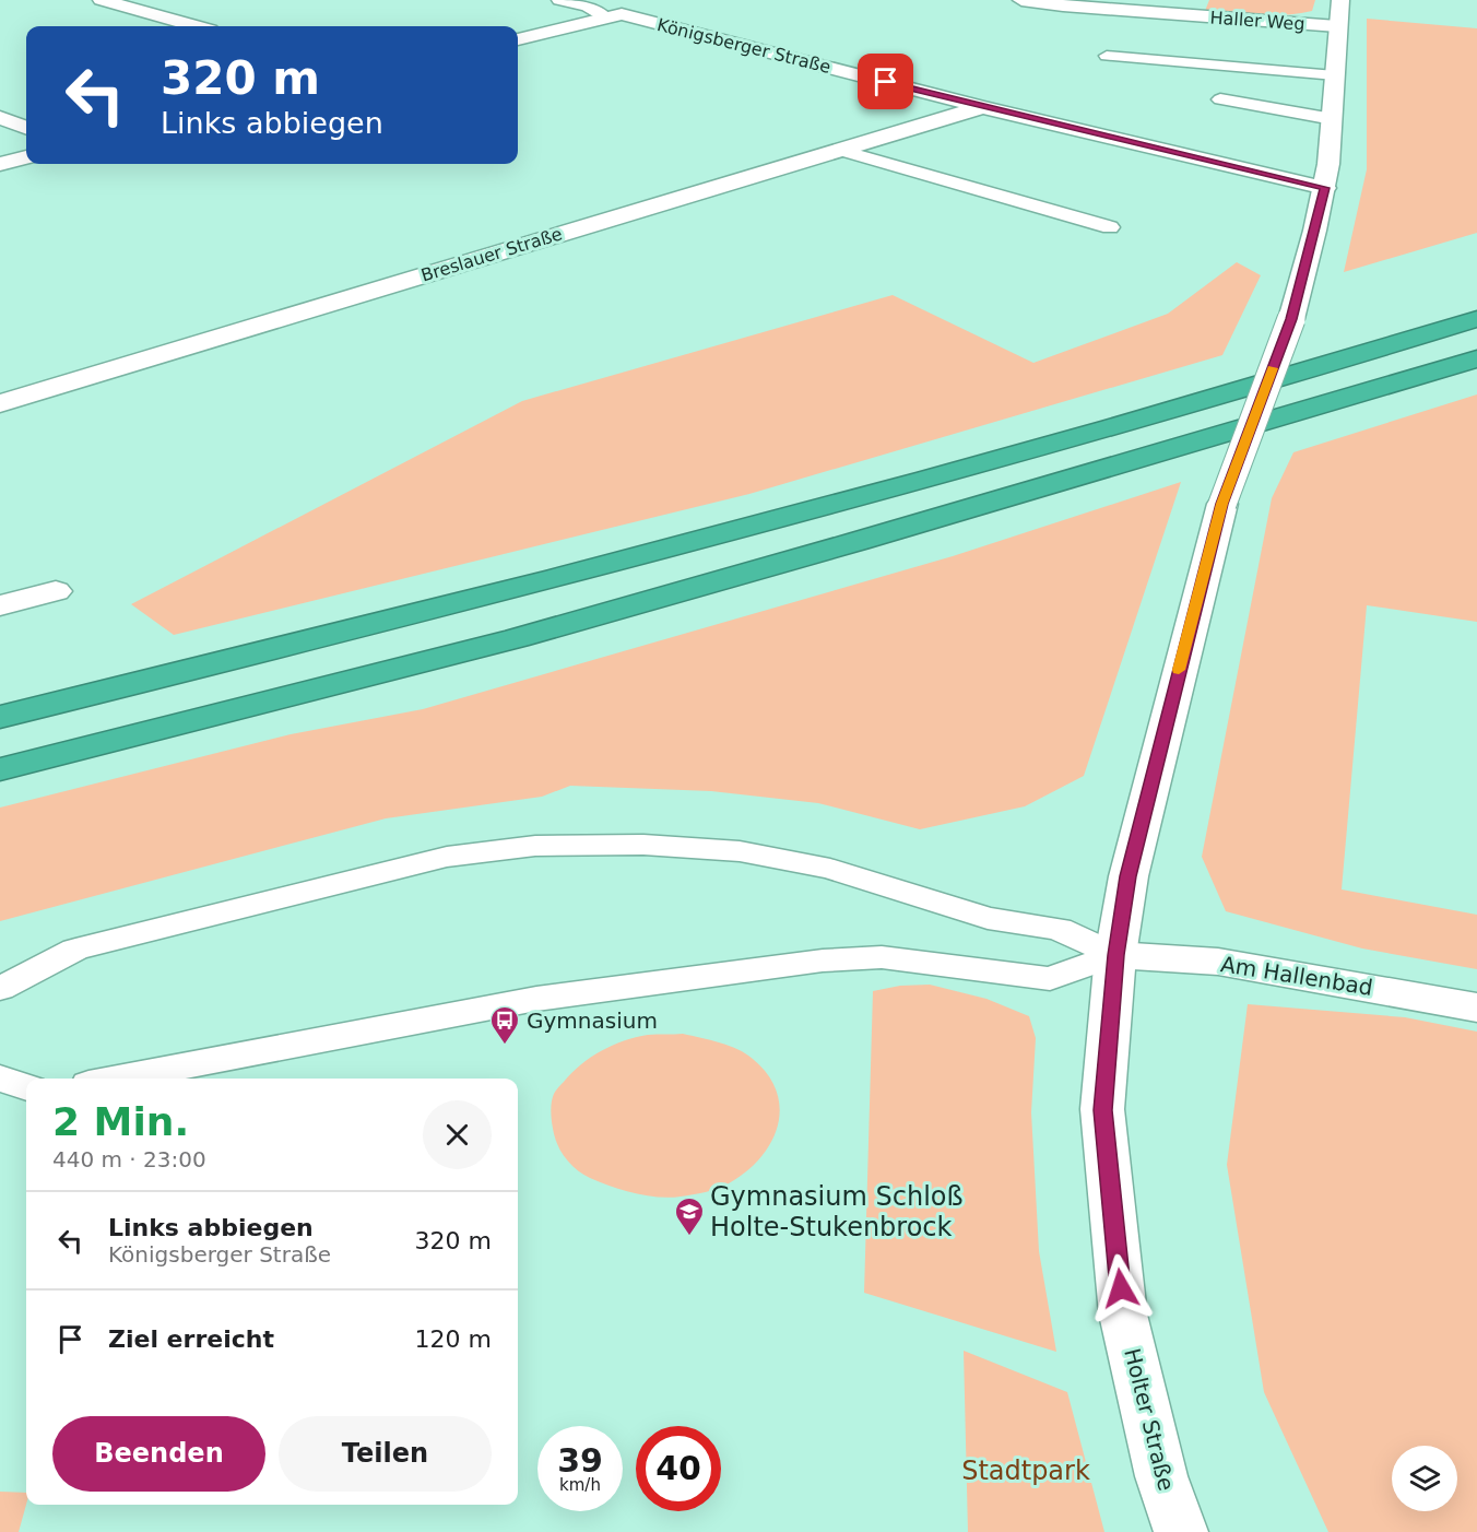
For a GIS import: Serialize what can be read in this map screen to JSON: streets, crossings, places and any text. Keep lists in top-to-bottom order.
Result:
{
  "streets": {
    "street": [
      "Haller Weg",
      "Königsberger Straße",
      "Breslauer Straße",
      "Am Hallenbad",
      "Holter Straße"
    ]
  },
  "crossings": [
    ["Haller Weg", "Holter Straße"],
    ["Königsberger Straße", "Breslauer Straße"],
    ["Königsberger Straße", "Holter Straße"],
    ["Am Hallenbad", "Holter Straße"]
  ],
  "parks": ["Stadtpark"],
  "places": {
    "bus stop": ["Gymnasium"],
    "school or university": ["Gymnasium Schloß Holte-Stukenbrock"]
  },
  "page": {
    "turn": ["320 m", "Links abbiegen"],
    "heading": ["2 Min.", "440 m · 23:00"],
    "list": [
      {
        "name": "Links abbiegen",
        "note": "Königsberger Straße",
        "value": "320 m"
      },
      {
        "name": "Ziel erreicht",
        "value": "120 m"
      }
    ],
    "buttons": ["Beenden", "Teilen"],
    "speed": "39 km/h",
    "limit": "40"
  }
}
